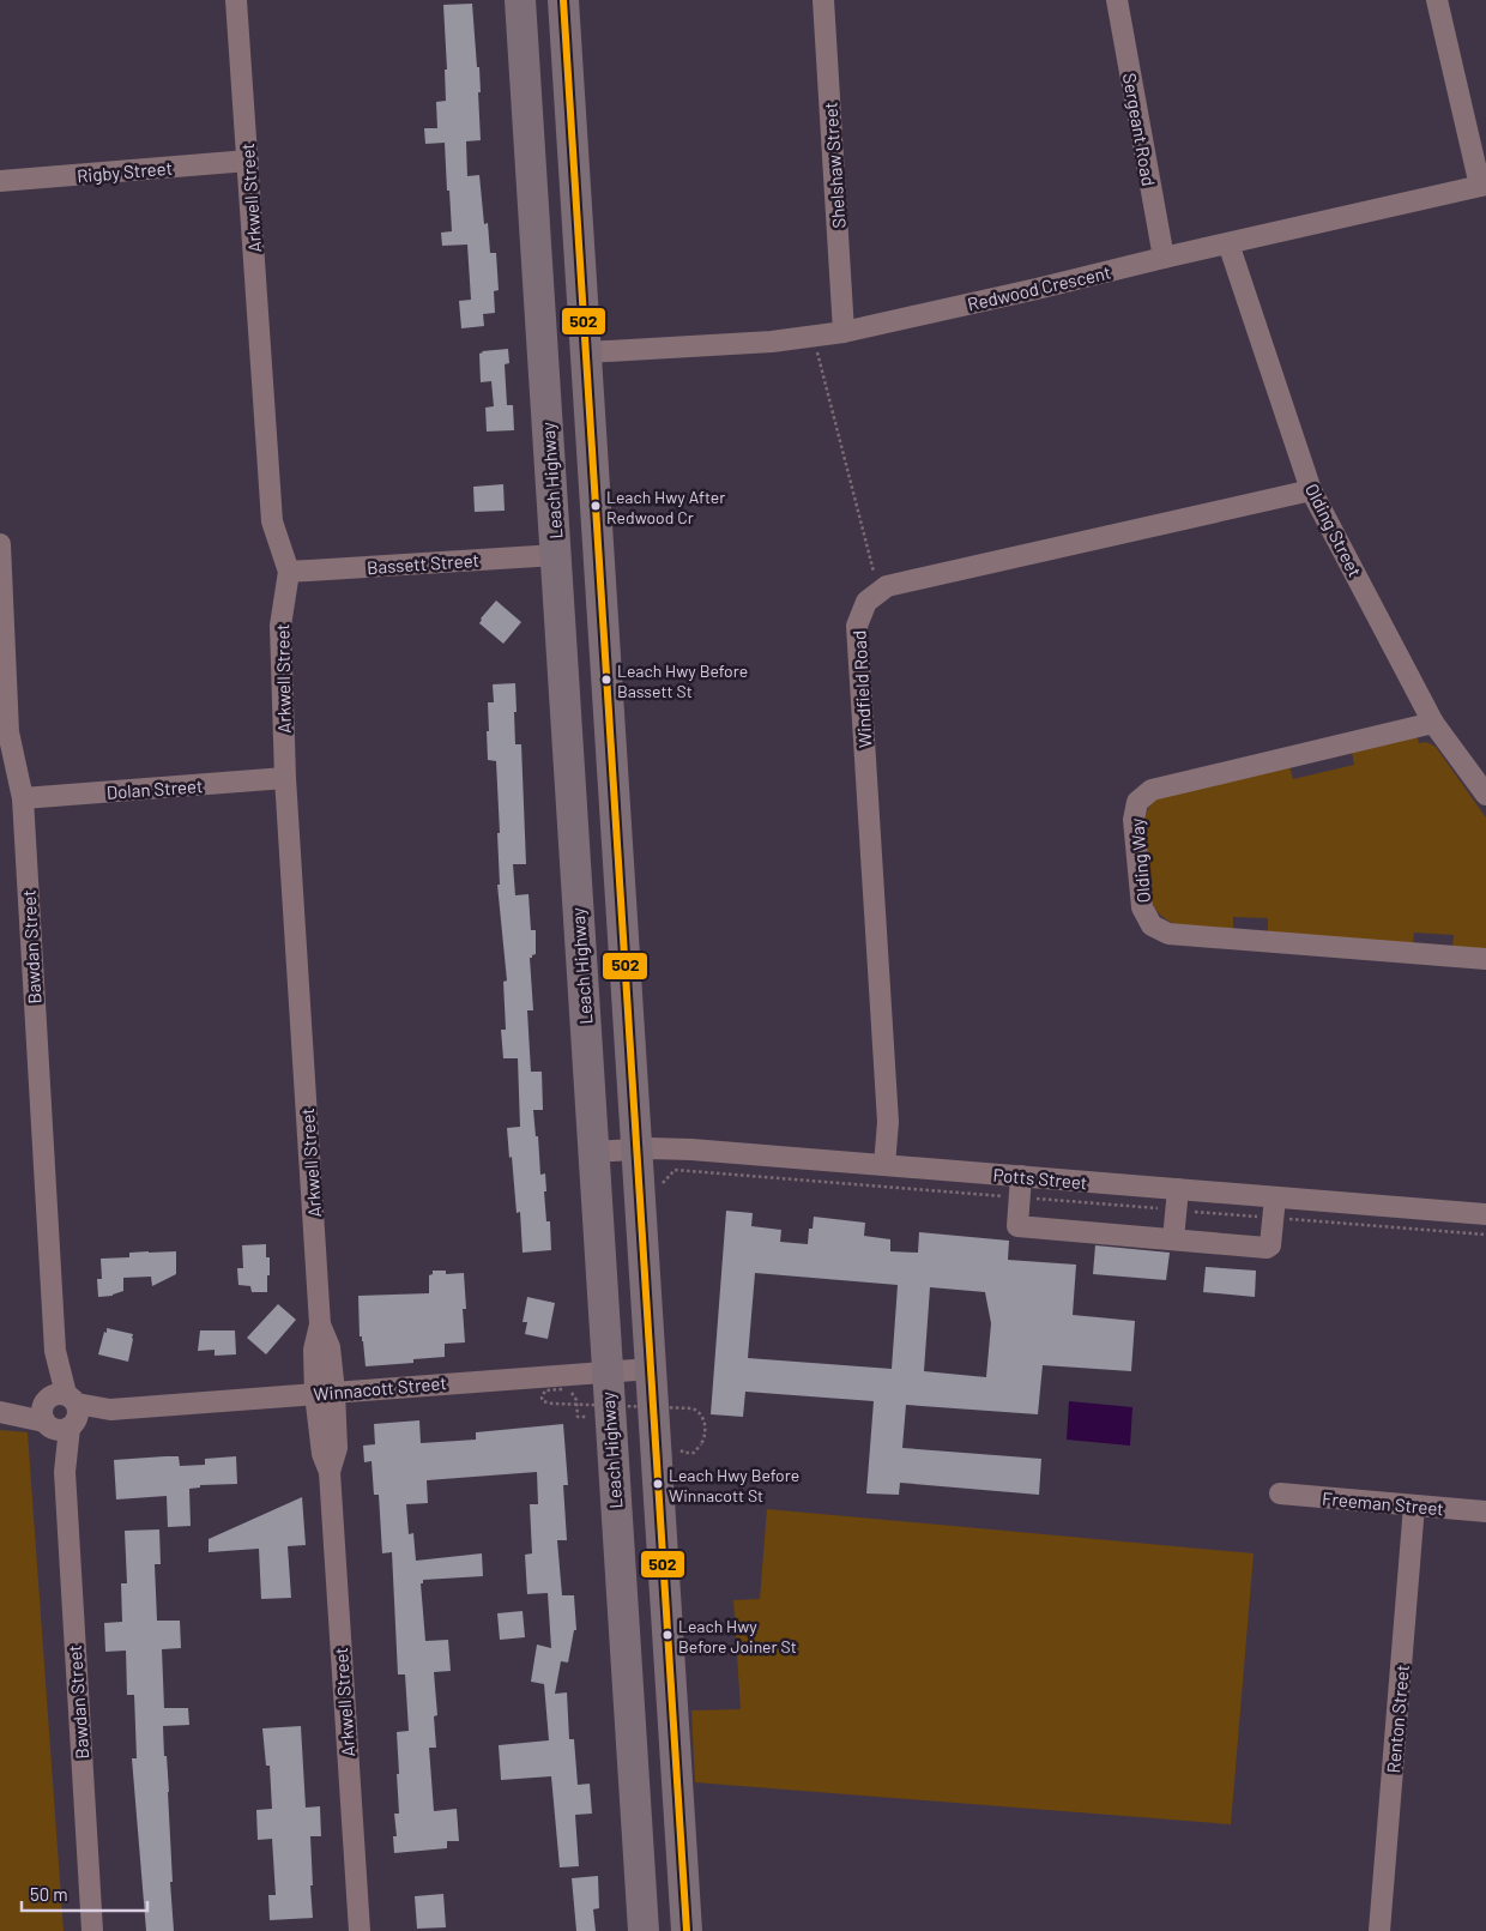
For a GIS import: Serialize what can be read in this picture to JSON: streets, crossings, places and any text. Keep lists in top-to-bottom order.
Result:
{
  "streets": {
    "highway": ["Leach Highway"],
    "street": [
      "Sergeant Road",
      "Shelshaw Street",
      "Rigby Street",
      "Arkwell Street",
      "Redwood Crescent",
      "Olding Street",
      "Bassett Street",
      "Windfield Road",
      "Dolan Street",
      "Olding Way",
      "Bawdan Street",
      "Potts Street",
      "Winnacott Street",
      "Freeman Street",
      "Renton Street"
    ]
  },
  "crossings": [
    ["Sergeant Road", "Redwood Crescent"],
    ["Shelshaw Street", "Redwood Crescent"],
    ["Rigby Street", "Arkwell Street"],
    ["Arkwell Street", "Bassett Street"],
    ["Arkwell Street", "Dolan Street"],
    ["Arkwell Street", "Winnacott Street"],
    ["Redwood Crescent", "Olding Street"],
    ["Leach Highway", "Bassett Street"],
    ["Leach Highway", "Potts Street"],
    ["Leach Highway", "Winnacott Street"],
    ["Olding Street", "Olding Way"],
    ["Windfield Road", "Potts Street"],
    ["Dolan Street", "Bawdan Street"],
    ["Bawdan Street", "Winnacott Street"],
    ["Freeman Street", "Renton Street"]
  ],
  "places": [
    "Leach Hwy After Redwood Cr",
    "Leach Hwy Before Bassett St",
    "Leach Hwy Before Winnacott St",
    "Leach Hwy Before Joiner St"
  ],
  "lines": ["transit line 502"],
  "scale_bar": "50 m"
}
